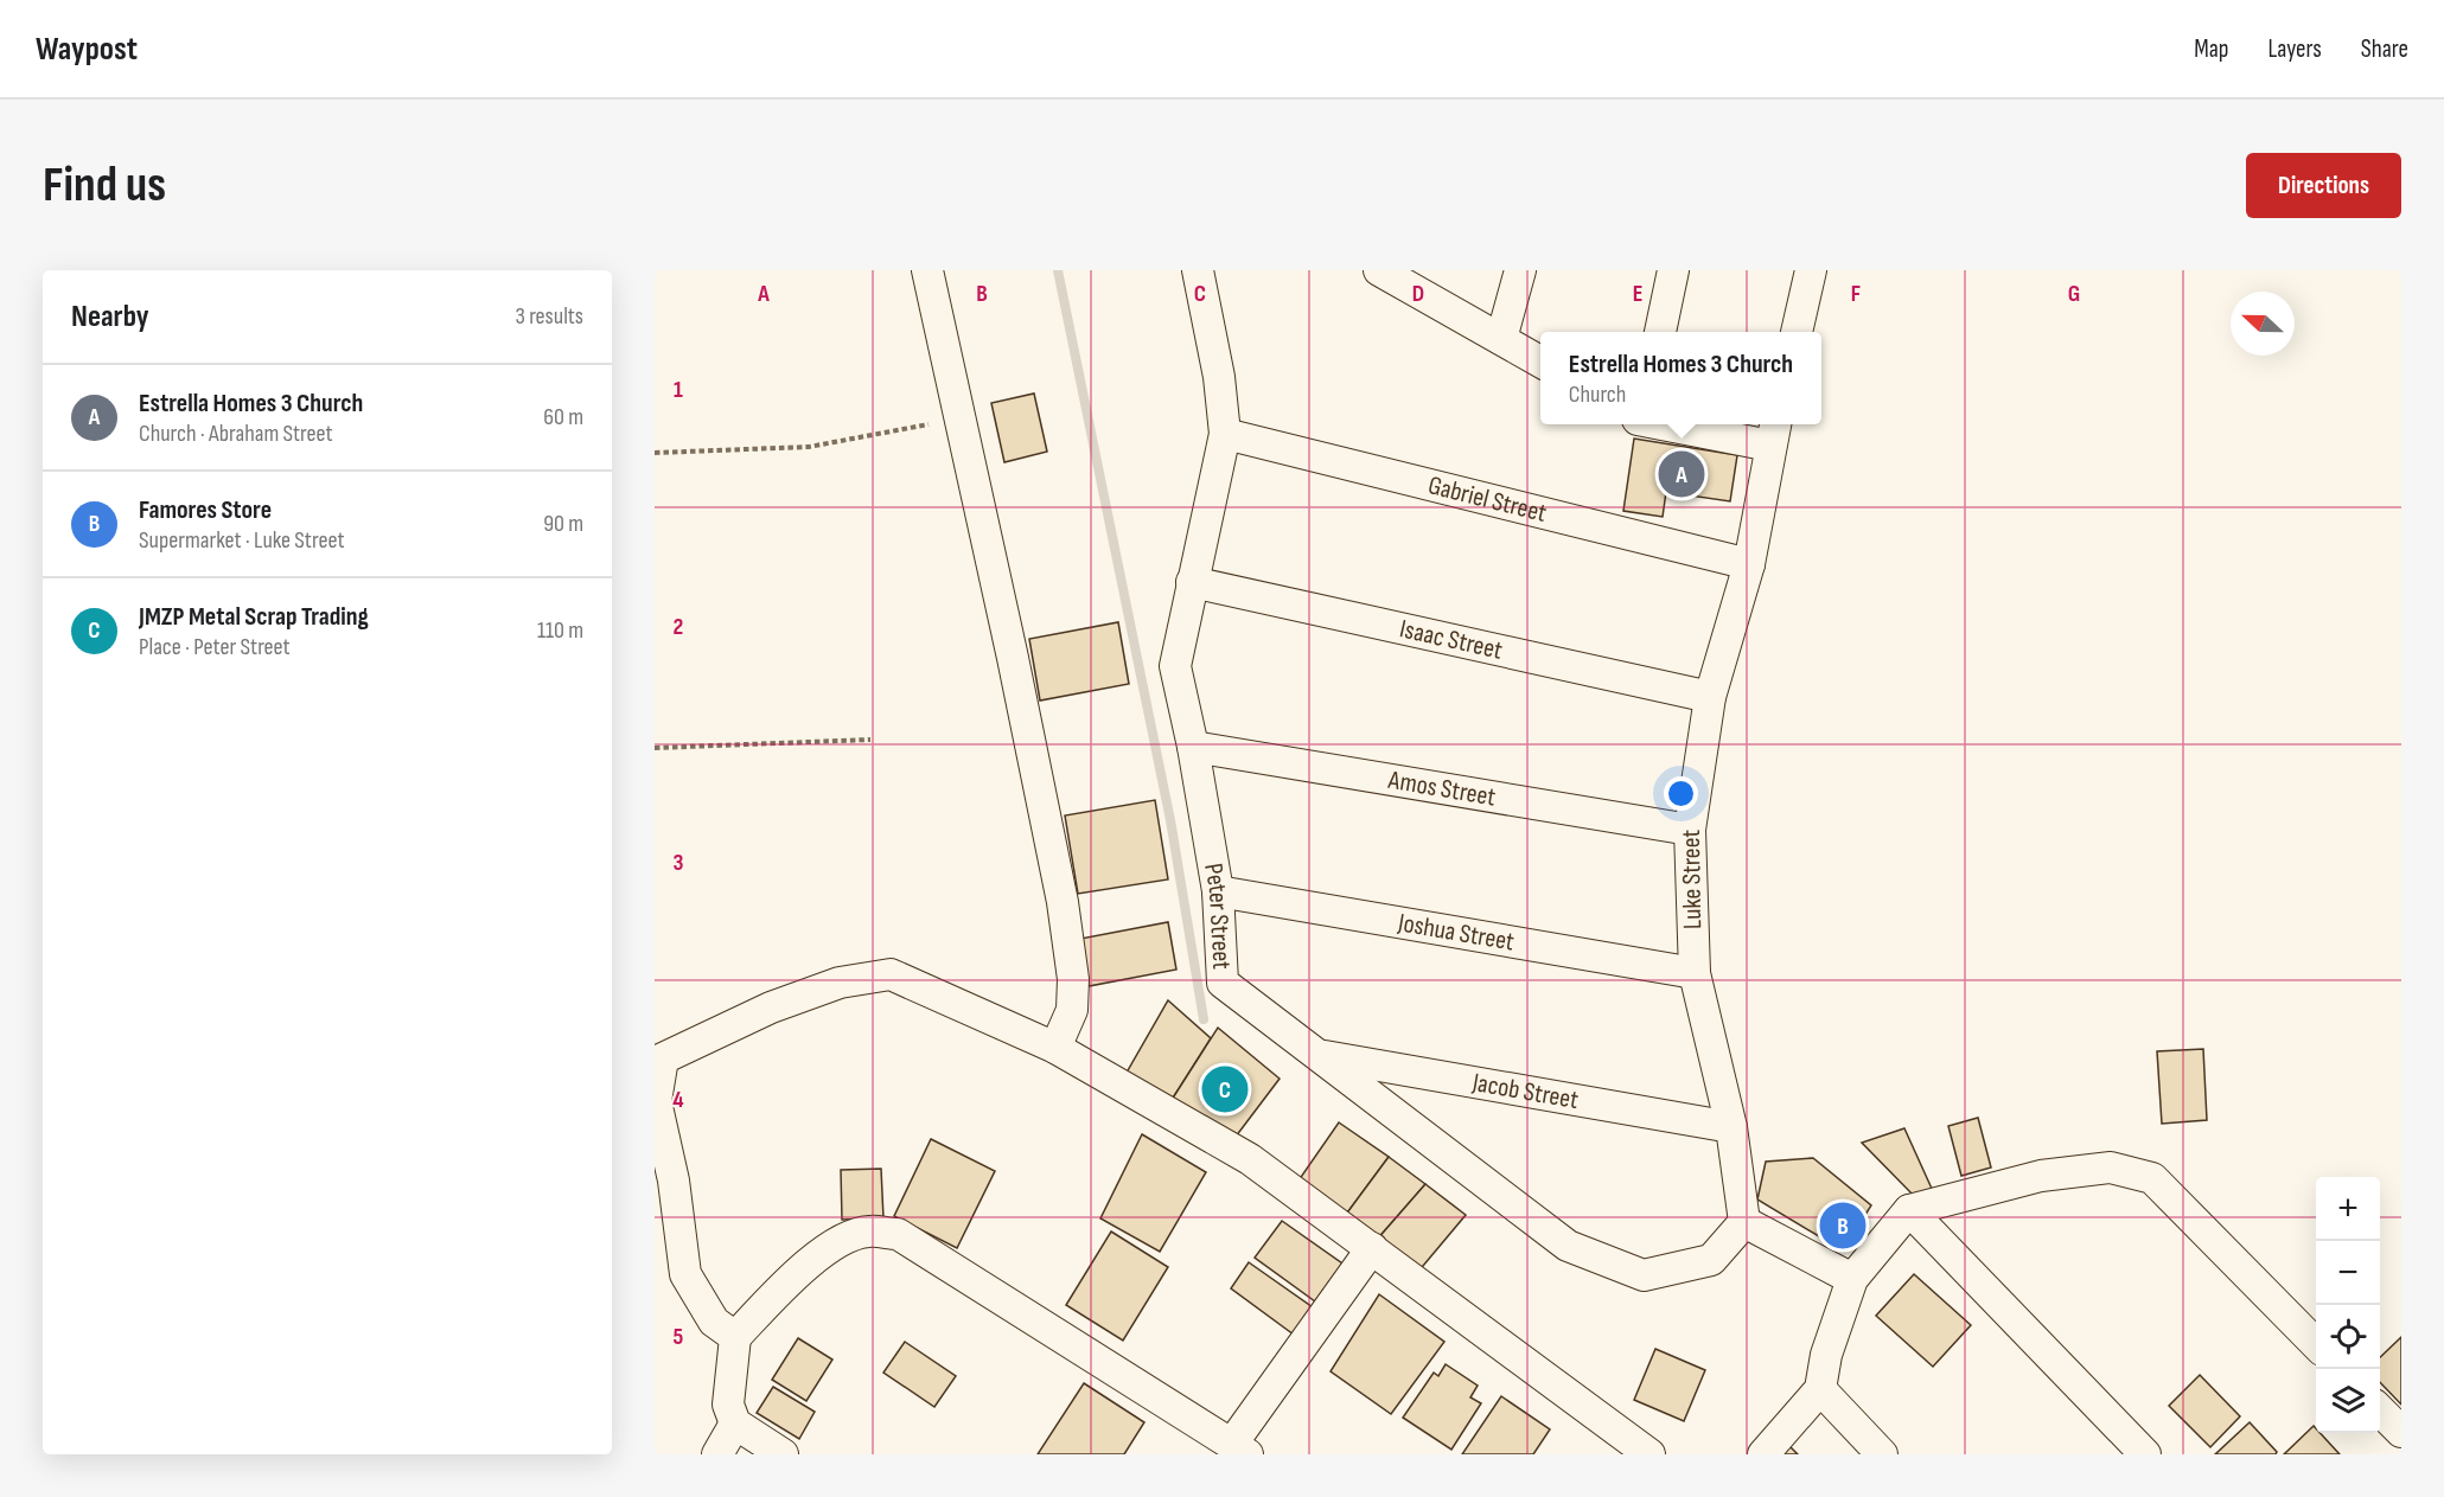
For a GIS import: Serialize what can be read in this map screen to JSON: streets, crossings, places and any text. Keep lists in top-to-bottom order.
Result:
{
  "streets": {
    "street": [
      "Gabriel Street",
      "Isaac Street",
      "Amos Street",
      "Luke Street",
      "Peter Street",
      "Joshua Street",
      "Jacob Street"
    ]
  },
  "crossings": [
    ["Gabriel Street", "Luke Street"],
    ["Gabriel Street", "Peter Street"],
    ["Isaac Street", "Luke Street"],
    ["Isaac Street", "Peter Street"],
    ["Amos Street", "Luke Street"],
    ["Amos Street", "Peter Street"],
    ["Luke Street", "Peter Street"],
    ["Luke Street", "Joshua Street"],
    ["Luke Street", "Jacob Street"],
    ["Peter Street", "Joshua Street"],
    ["Peter Street", "Jacob Street"]
  ],
  "north": "left",
  "page": {
    "header": "Waypost",
    "nav": ["Map", "Layers", "Share"],
    "buttons": "Directions",
    "title": "Find us",
    "heading": ["Nearby", "3 results"],
    "popup": ["Estrella Homes 3 Church", "Church"],
    "list": [
      {
        "mark": "A",
        "name": "Estrella Homes 3 Church",
        "note": "Church · Abraham Street",
        "value": "60 m"
      },
      {
        "mark": "B",
        "name": "Famores Store",
        "note": "Supermarket · Luke Street",
        "value": "90 m"
      },
      {
        "mark": "C",
        "name": "JMZP Metal Scrap Trading",
        "note": "Place · Peter Street",
        "value": "110 m"
      }
    ],
    "pins": ["A", "C", "B"],
    "map_buttons": ["+", "−"]
  },
  "grid": {
    "columns": [
      "A",
      "B",
      "C",
      "D",
      "E",
      "F",
      "G"
    ],
    "rows": [
      "1",
      "2",
      "3",
      "4",
      "5"
    ]
  }
}
